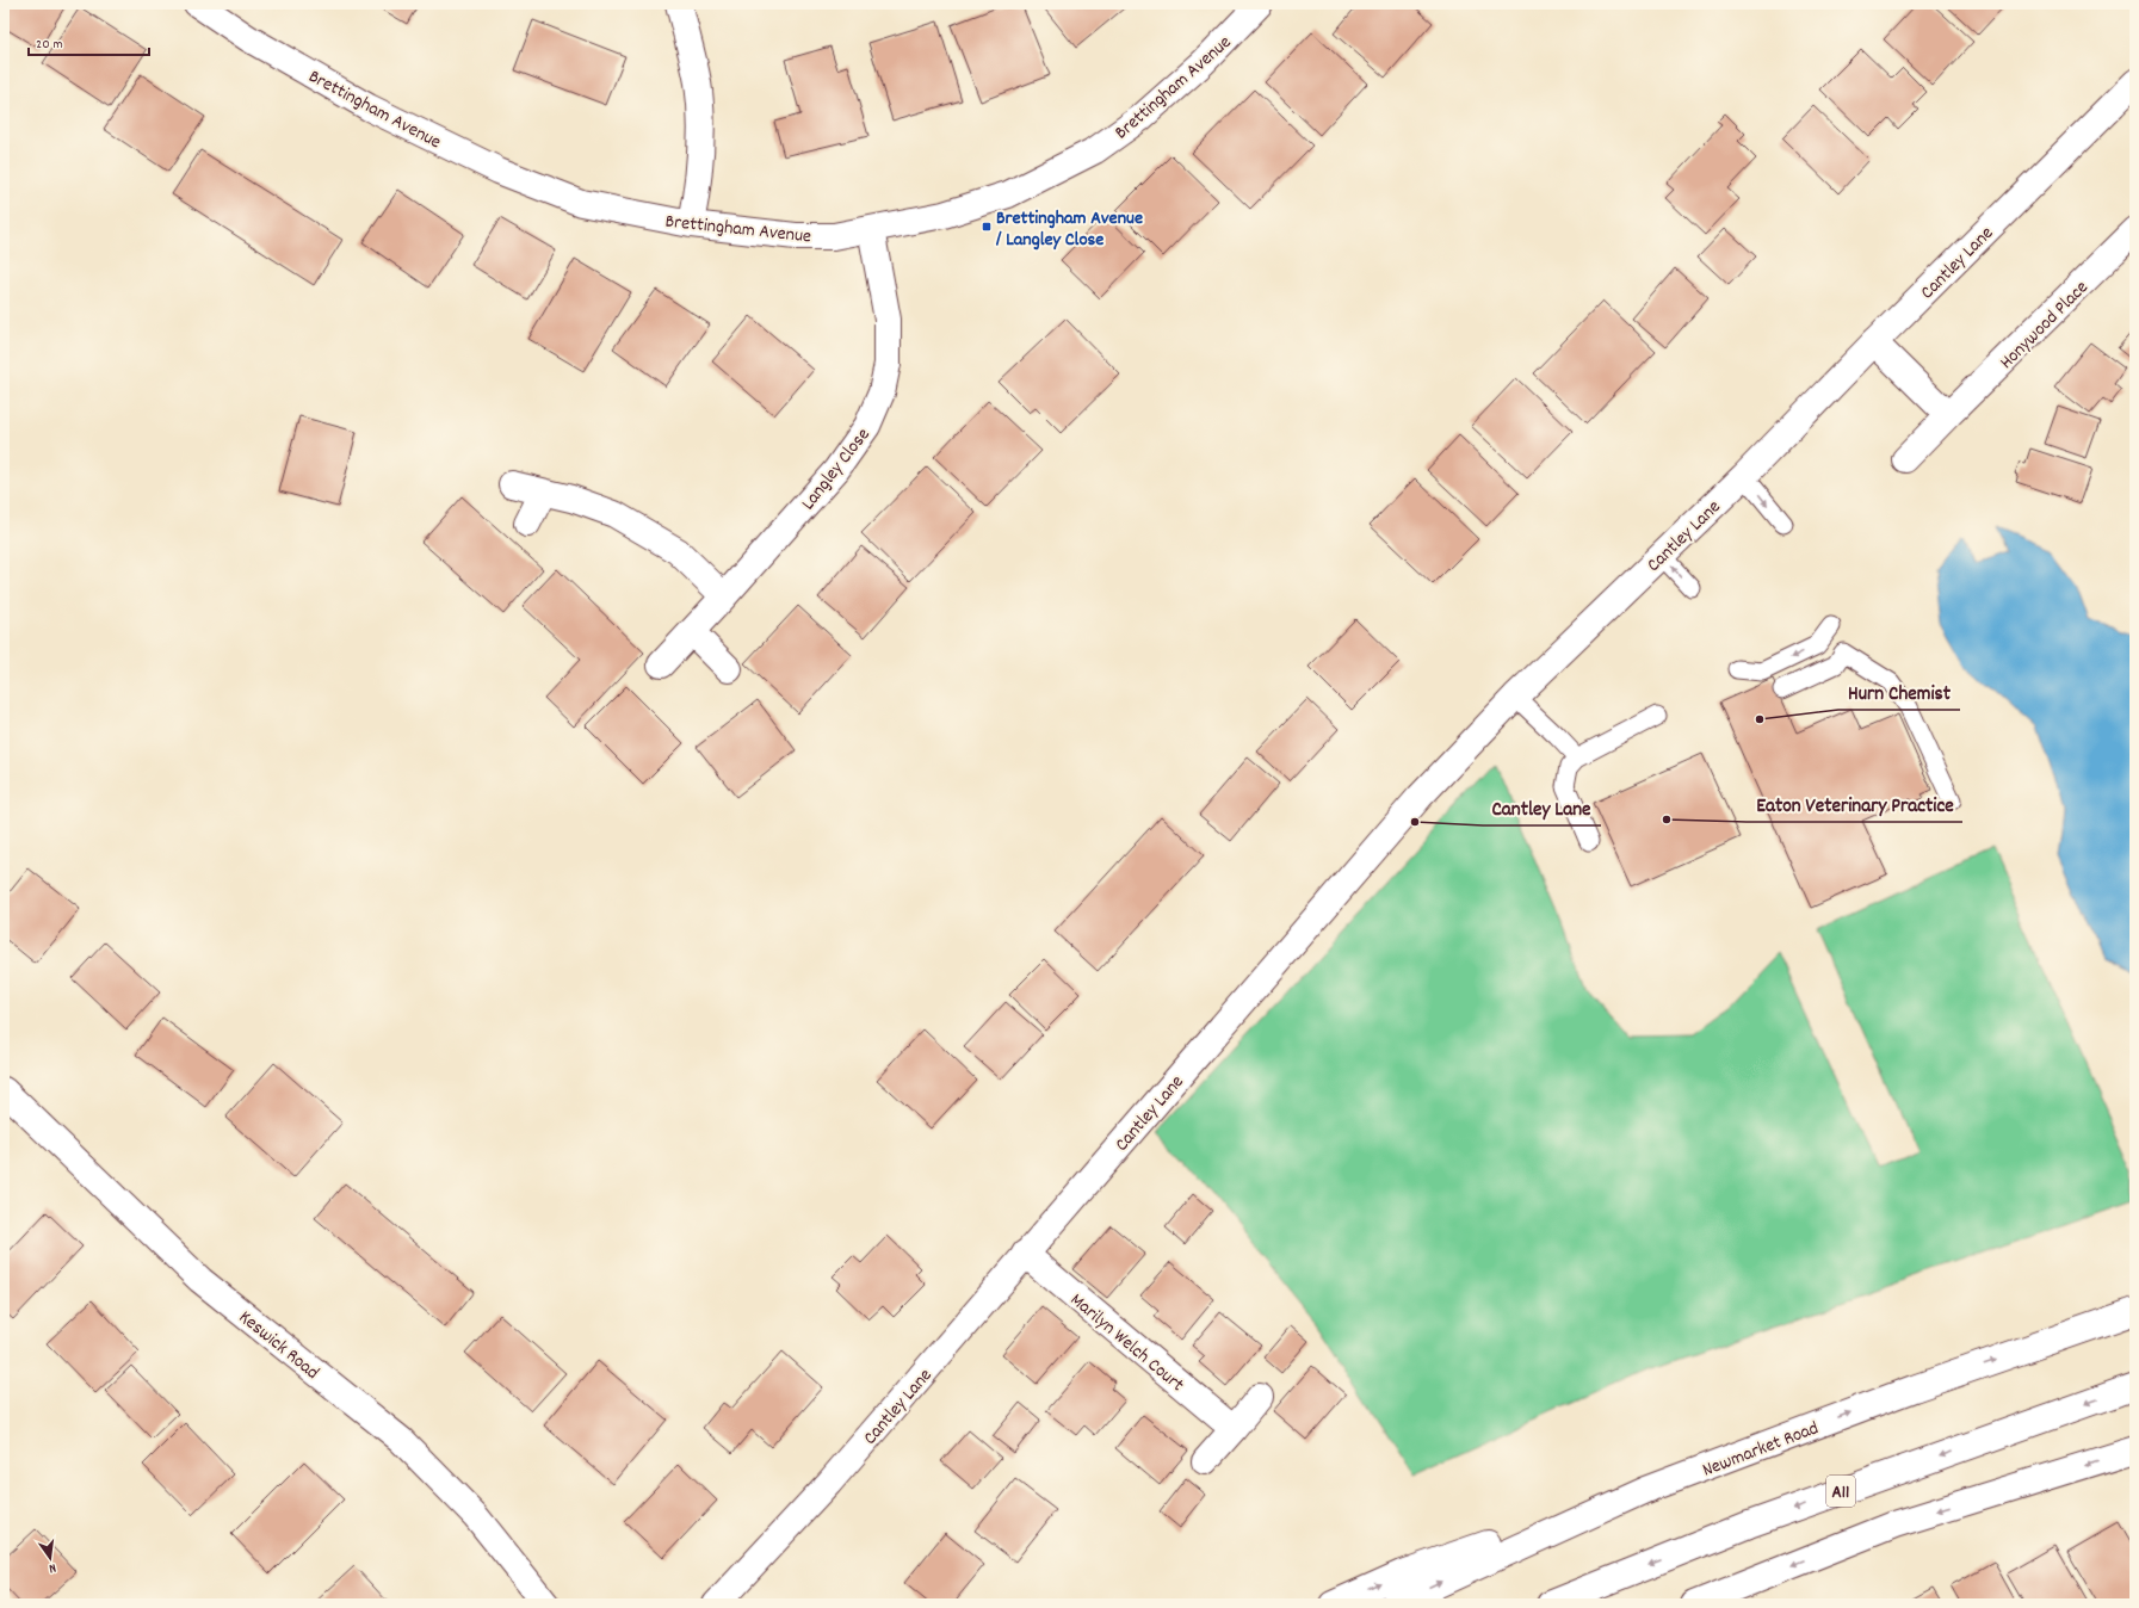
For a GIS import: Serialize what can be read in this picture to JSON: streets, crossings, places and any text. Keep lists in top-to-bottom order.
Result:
{
  "streets": {
    "main road": [
      "Brettingham Avenue",
      "Cantley Lane",
      "Honywood Place",
      "Langley Close",
      "Marilyn Welch Court",
      "Keswick Road",
      "Newmarket Road",
      "A11"
    ]
  },
  "crossings": [
    ["Brettingham Avenue", "Langley Close"],
    ["Cantley Lane", "Marilyn Welch Court"]
  ],
  "places": {
    "transit": ["Brettingham Avenue / Langley Close"],
    "other": ["Hurn Chemist", "Eaton Veterinary Practice", "Cantley Lane"]
  },
  "scale_bar": "20 m",
  "north": "bottom"
}
